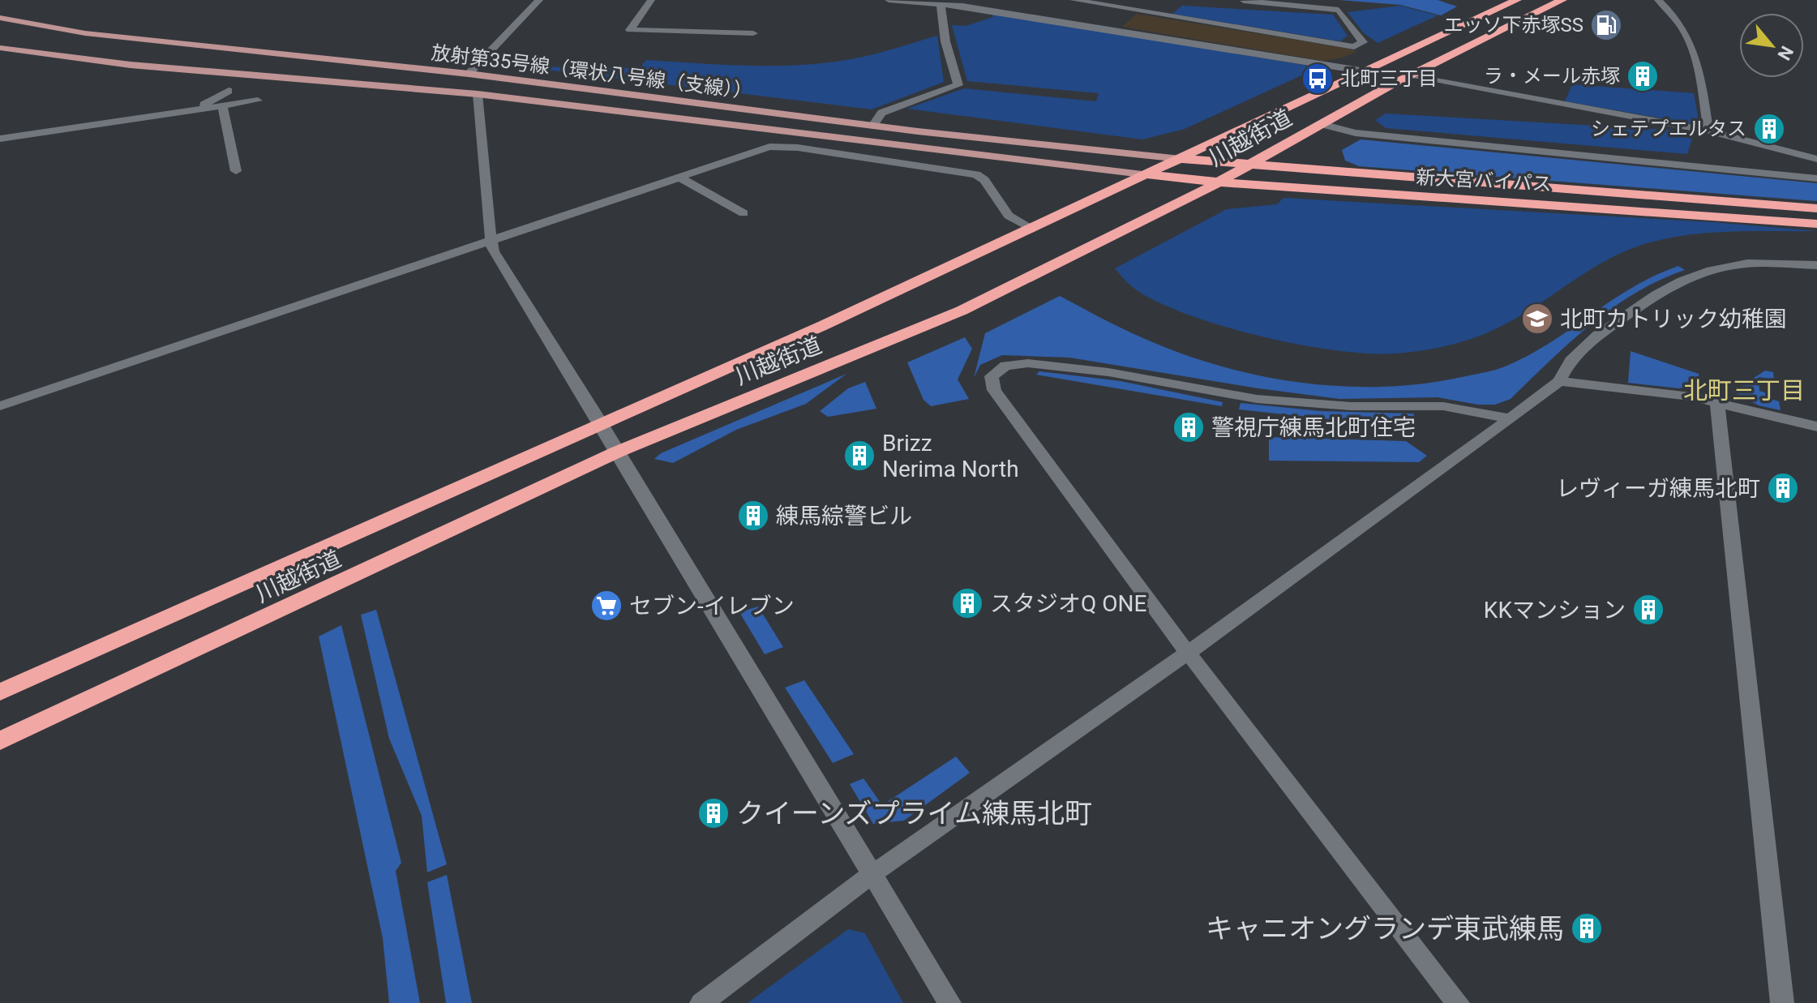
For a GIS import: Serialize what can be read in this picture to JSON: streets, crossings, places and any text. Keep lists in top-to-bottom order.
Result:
{
  "streets": {
    "highway": ["川越街道", "新大宮バイパス"],
    "main road": ["放射第35号線（環状八号線（支線））"]
  },
  "crossings": [
    ["放射第35号線（環状八号線（支線））", "川越街道"],
    ["放射第35号線（環状八号線（支線））", "新大宮バイパス"],
    ["川越街道", "新大宮バイパス"]
  ],
  "districts": ["北町三丁目"],
  "places": {
    "fuel station": ["エッソ下赤塚SS"],
    "building": [
      "ラ・メール赤塚",
      "シェテプエルタス",
      "警視庁練馬北町住宅",
      "Brizz Nerima North",
      "レヴィーガ練馬北町",
      "練馬綜警ビル",
      "スタジオQ ONE",
      "KKマンション",
      "クイーンズプライム練馬北町",
      "キャニオングランデ東武練馬"
    ],
    "bus stop": ["北町三丁目"],
    "school or university": ["北町カトリック幼稚園"],
    "supermarket": ["セブン-イレブン"]
  },
  "north": "bottom right"
}
